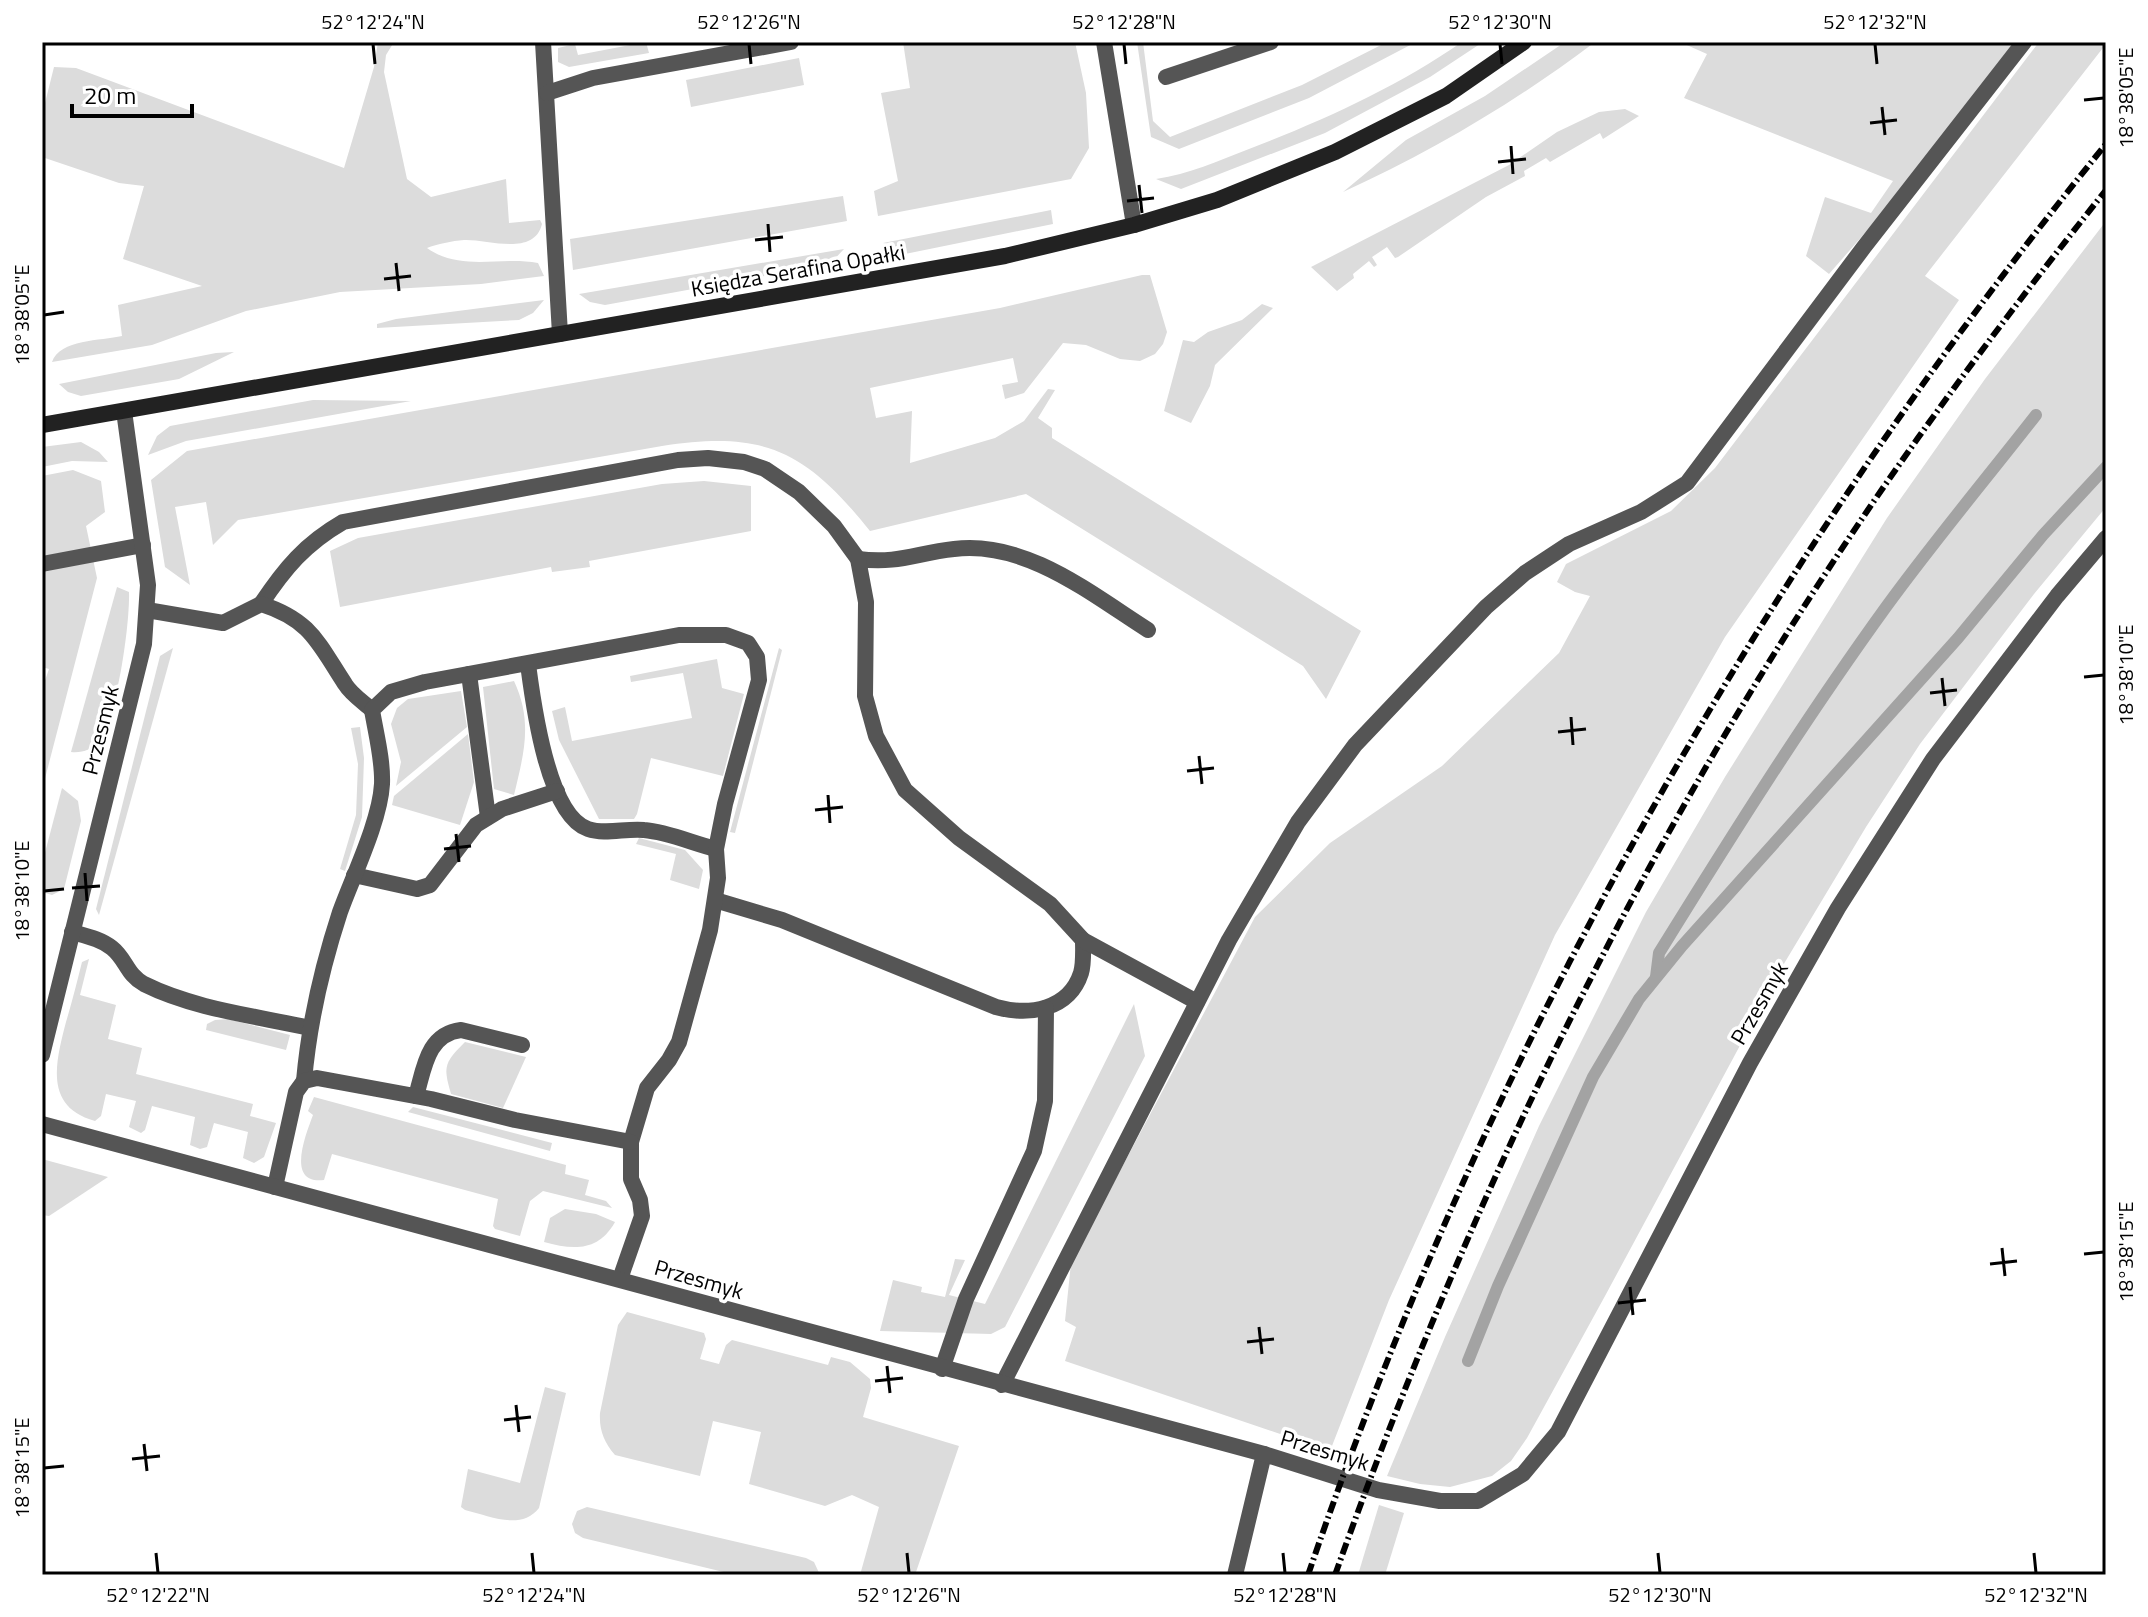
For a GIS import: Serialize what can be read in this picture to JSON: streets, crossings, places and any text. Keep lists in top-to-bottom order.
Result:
{
  "streets": {
    "street": ["Księdza Serafina Opałki", "Przesmyk"]
  },
  "crossings": [
    ["Księdza Serafina Opałki", "Przesmyk"]
  ],
  "scale_bar": "20 m",
  "coordinates": [
    "52°12'24\"N",
    "52°12'26\"N",
    "52°12'28\"N",
    "52°12'30\"N",
    "52°12'32\"N",
    "18°38'05\"E",
    "18°38'10\"E",
    "18°38'15\"E",
    "52°12'22\"N"
  ]
}
